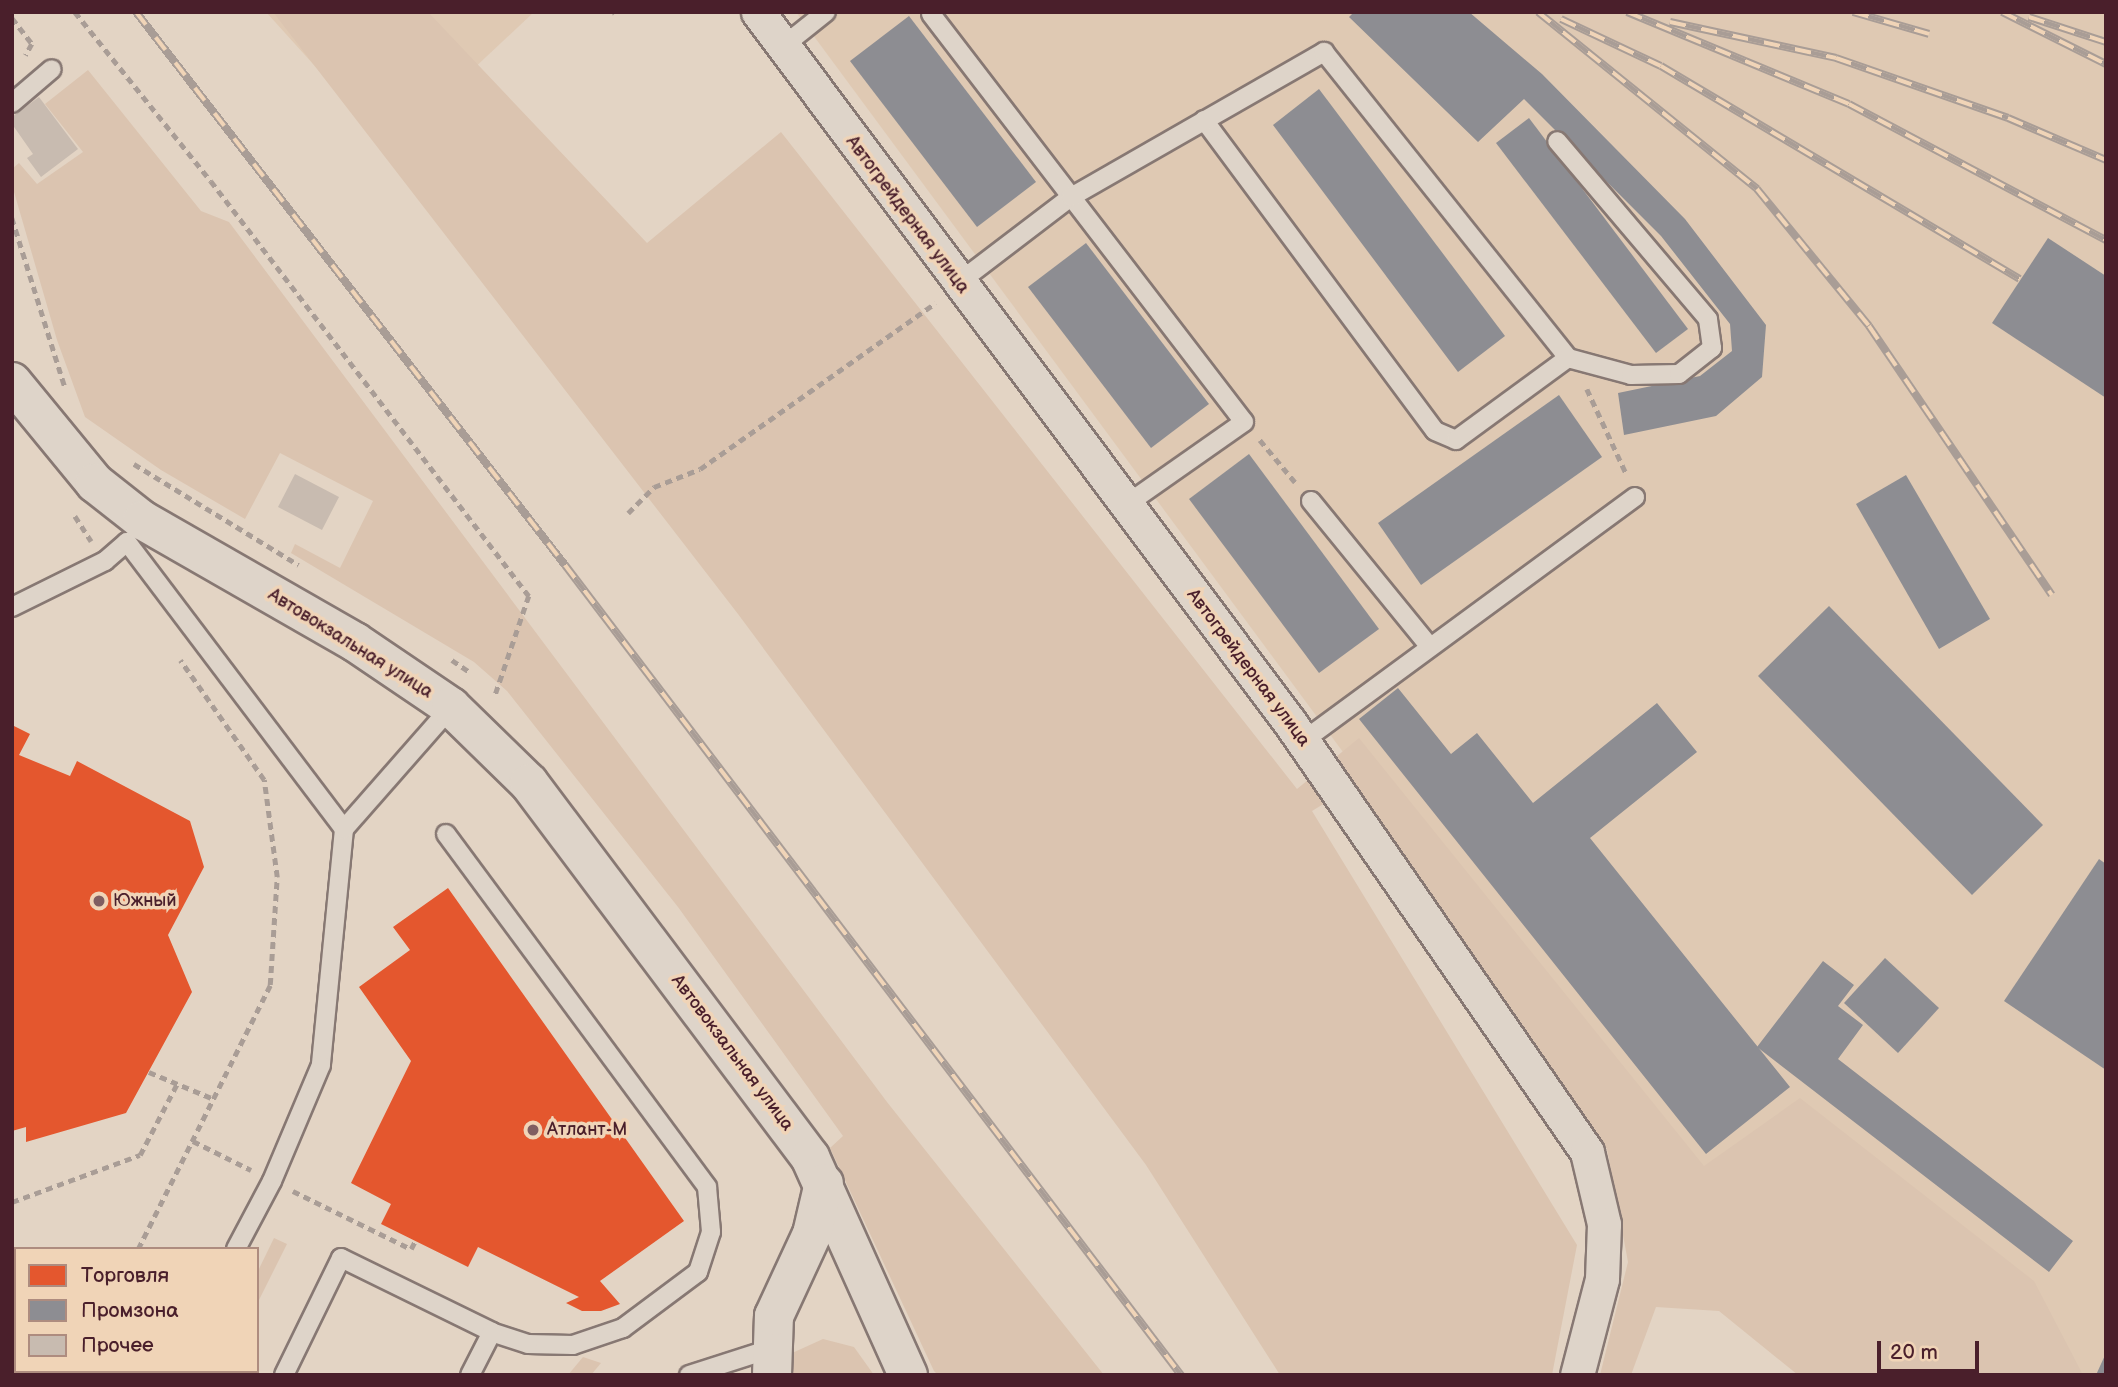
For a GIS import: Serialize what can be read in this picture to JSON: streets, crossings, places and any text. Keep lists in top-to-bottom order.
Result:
{
  "streets": {
    "street": ["Автогрейдерная улица", "Автовокзальная улица"]
  },
  "places": ["Южный", "Атлант-М"],
  "legend": ["Торговля", "Промзона", "Прочее"],
  "scale_bar": "20 m"
}
